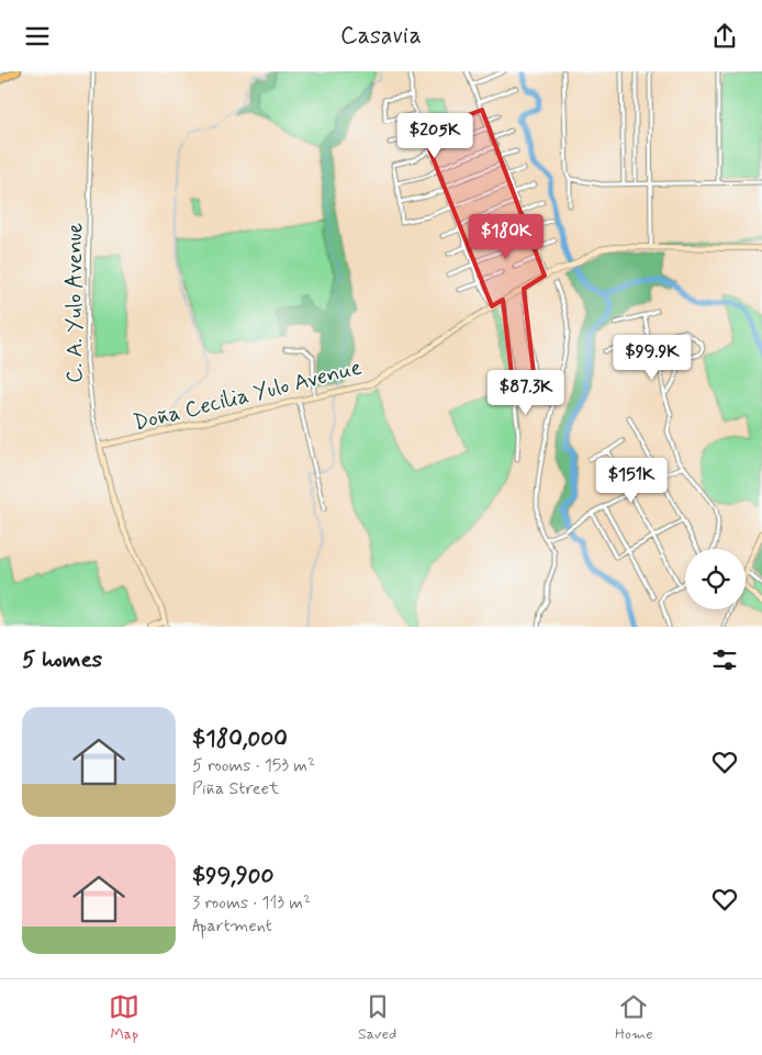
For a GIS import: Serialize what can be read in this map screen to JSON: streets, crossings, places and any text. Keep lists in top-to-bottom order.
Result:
{
  "streets": {
    "main road": ["C. A. Yulo Avenue", "Doña Cecilia Yulo Avenue"]
  },
  "crossings": [
    ["C. A. Yulo Avenue", "Doña Cecilia Yulo Avenue"]
  ],
  "page": {
    "header": "Casavia",
    "price": [
      "$205K",
      "$180K",
      "$99.9K",
      "$87.3K",
      "$151K"
    ],
    "heading": "5 homes",
    "list": [
      {
        "name": "$180,000",
        "note": "5 rooms · 153 m² · Piña Street"
      },
      {
        "name": "$99,900",
        "note": "3 rooms · 113 m² · Apartment"
      }
    ],
    "tabs": ["Map", "Saved", "Home"]
  }
}
